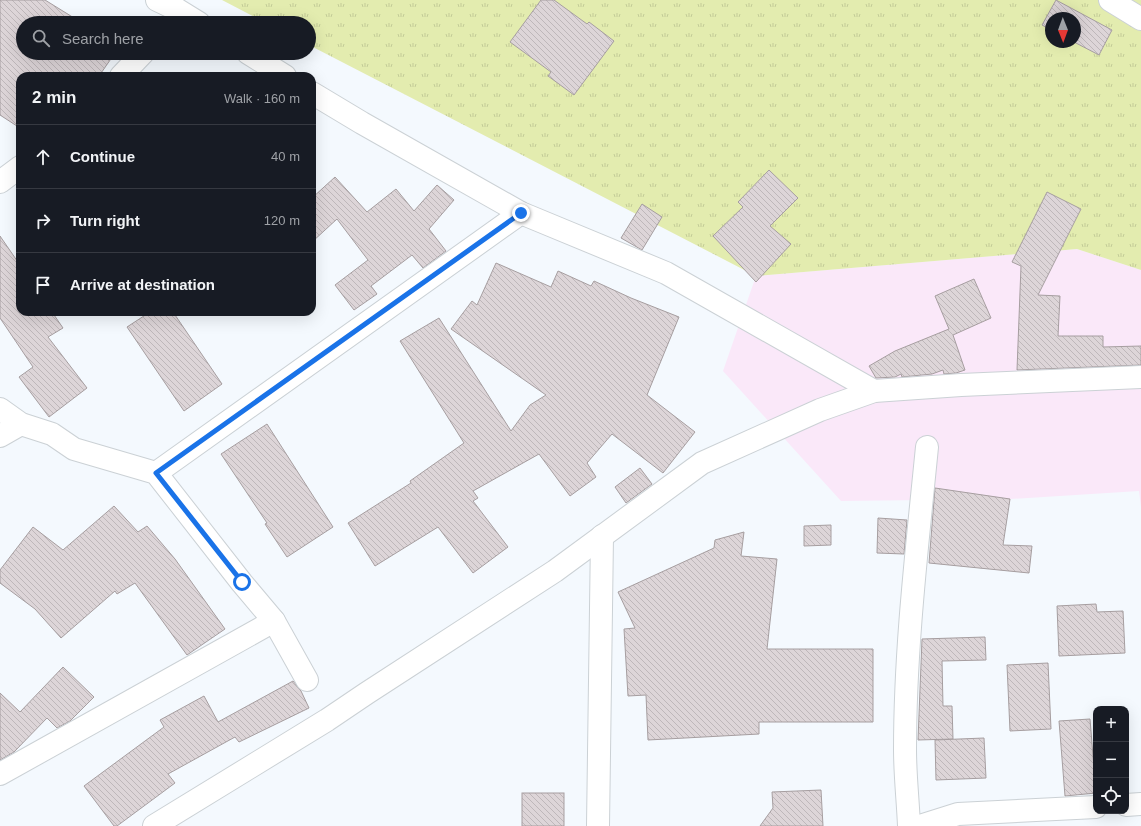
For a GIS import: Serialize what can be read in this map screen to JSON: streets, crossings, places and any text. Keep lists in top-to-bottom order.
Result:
{
  "north": "bottom",
  "page": {
    "search": "Search here",
    "heading": ["2 min", "Walk · 160 m"],
    "list": [
      ["Continue", "40 m"],
      ["Turn right", "120 m"],
      "Arrive at destination"
    ],
    "map_buttons": ["+", "−"]
  }
}
